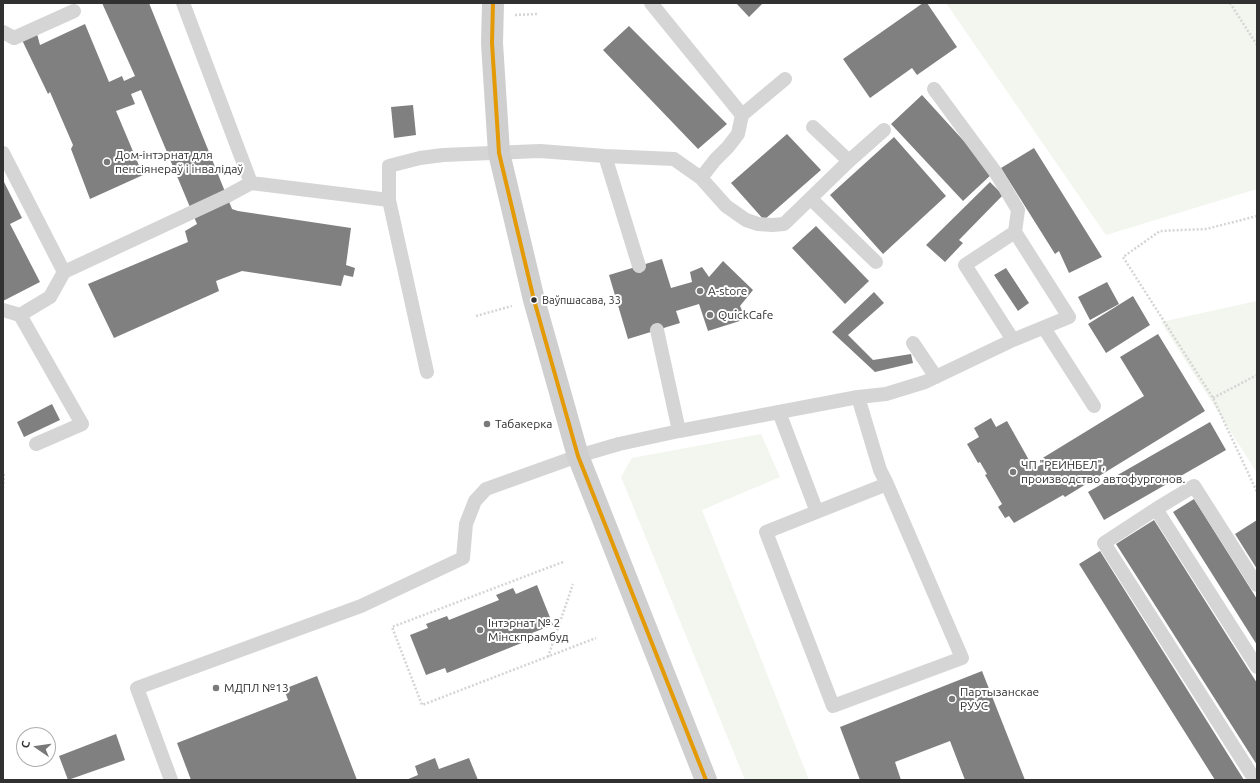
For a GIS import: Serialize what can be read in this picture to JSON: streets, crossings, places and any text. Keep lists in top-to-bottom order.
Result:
{
  "places": [
    "Дом-інтэрнат для пенсіянераў і інвалідаў",
    "А-store",
    "Ваўпшасава, 33",
    "QuickCafe",
    "Табакерка",
    "ЧП \"РЕИНБЕЛ\", производство автофургонов.",
    "Інтэрнат № 2 Мінскпрамбуд",
    "МДПЛ №13",
    "Партызанскае РУУС"
  ],
  "north": "left"
}
